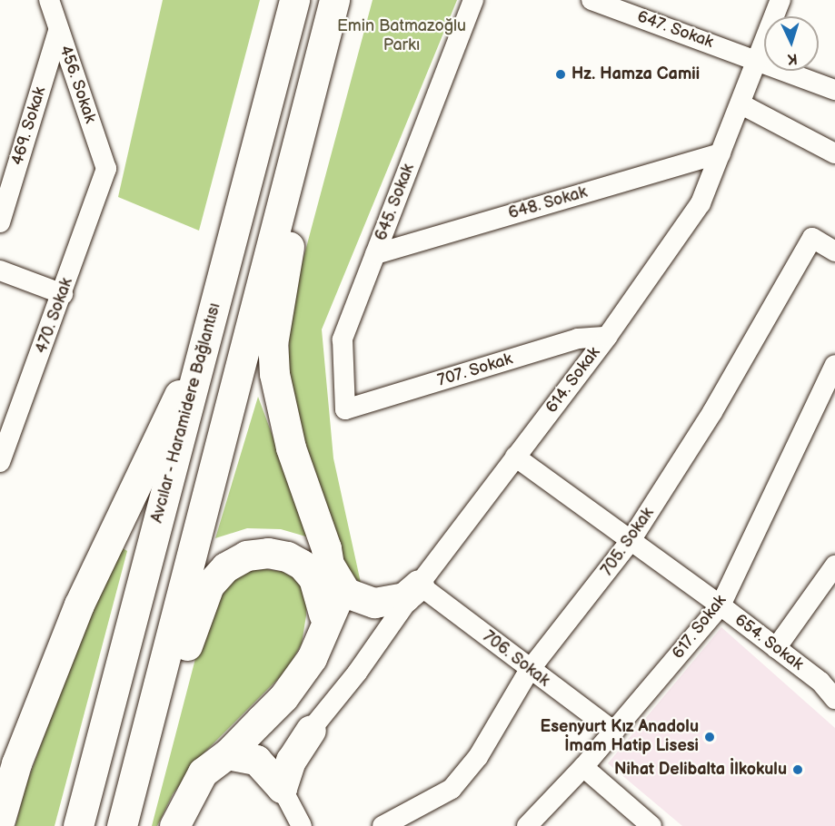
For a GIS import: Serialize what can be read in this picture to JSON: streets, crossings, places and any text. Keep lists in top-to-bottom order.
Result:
{
  "streets": {
    "main road": ["Avcılar - Haramidere Bağlantısı"],
    "street": [
      "647. Sokak",
      "456. Sokak",
      "469. Sokak",
      "645. Sokak",
      "648. Sokak",
      "470. Sokak",
      "707. Sokak",
      "614. Sokak",
      "705. Sokak",
      "617. Sokak",
      "654. Sokak",
      "706. Sokak"
    ]
  },
  "crossings": [
    ["647. Sokak", "614. Sokak"],
    ["456. Sokak", "469. Sokak"],
    ["456. Sokak", "470. Sokak"],
    ["645. Sokak", "648. Sokak"],
    ["645. Sokak", "707. Sokak"],
    ["648. Sokak", "614. Sokak"],
    ["707. Sokak", "614. Sokak"],
    ["614. Sokak", "654. Sokak"],
    ["614. Sokak", "706. Sokak"],
    ["705. Sokak", "654. Sokak"],
    ["705. Sokak", "706. Sokak"],
    ["617. Sokak", "654. Sokak"],
    ["617. Sokak", "706. Sokak"]
  ],
  "parks": ["Emin Batmazoğlu Parkı"],
  "places": ["Hz. Hamza Camii", "Esenyurt Kız Anadolu İmam Hatip Lisesi", "Nihat Delibalta İlkokulu"],
  "north": "bottom"
}
